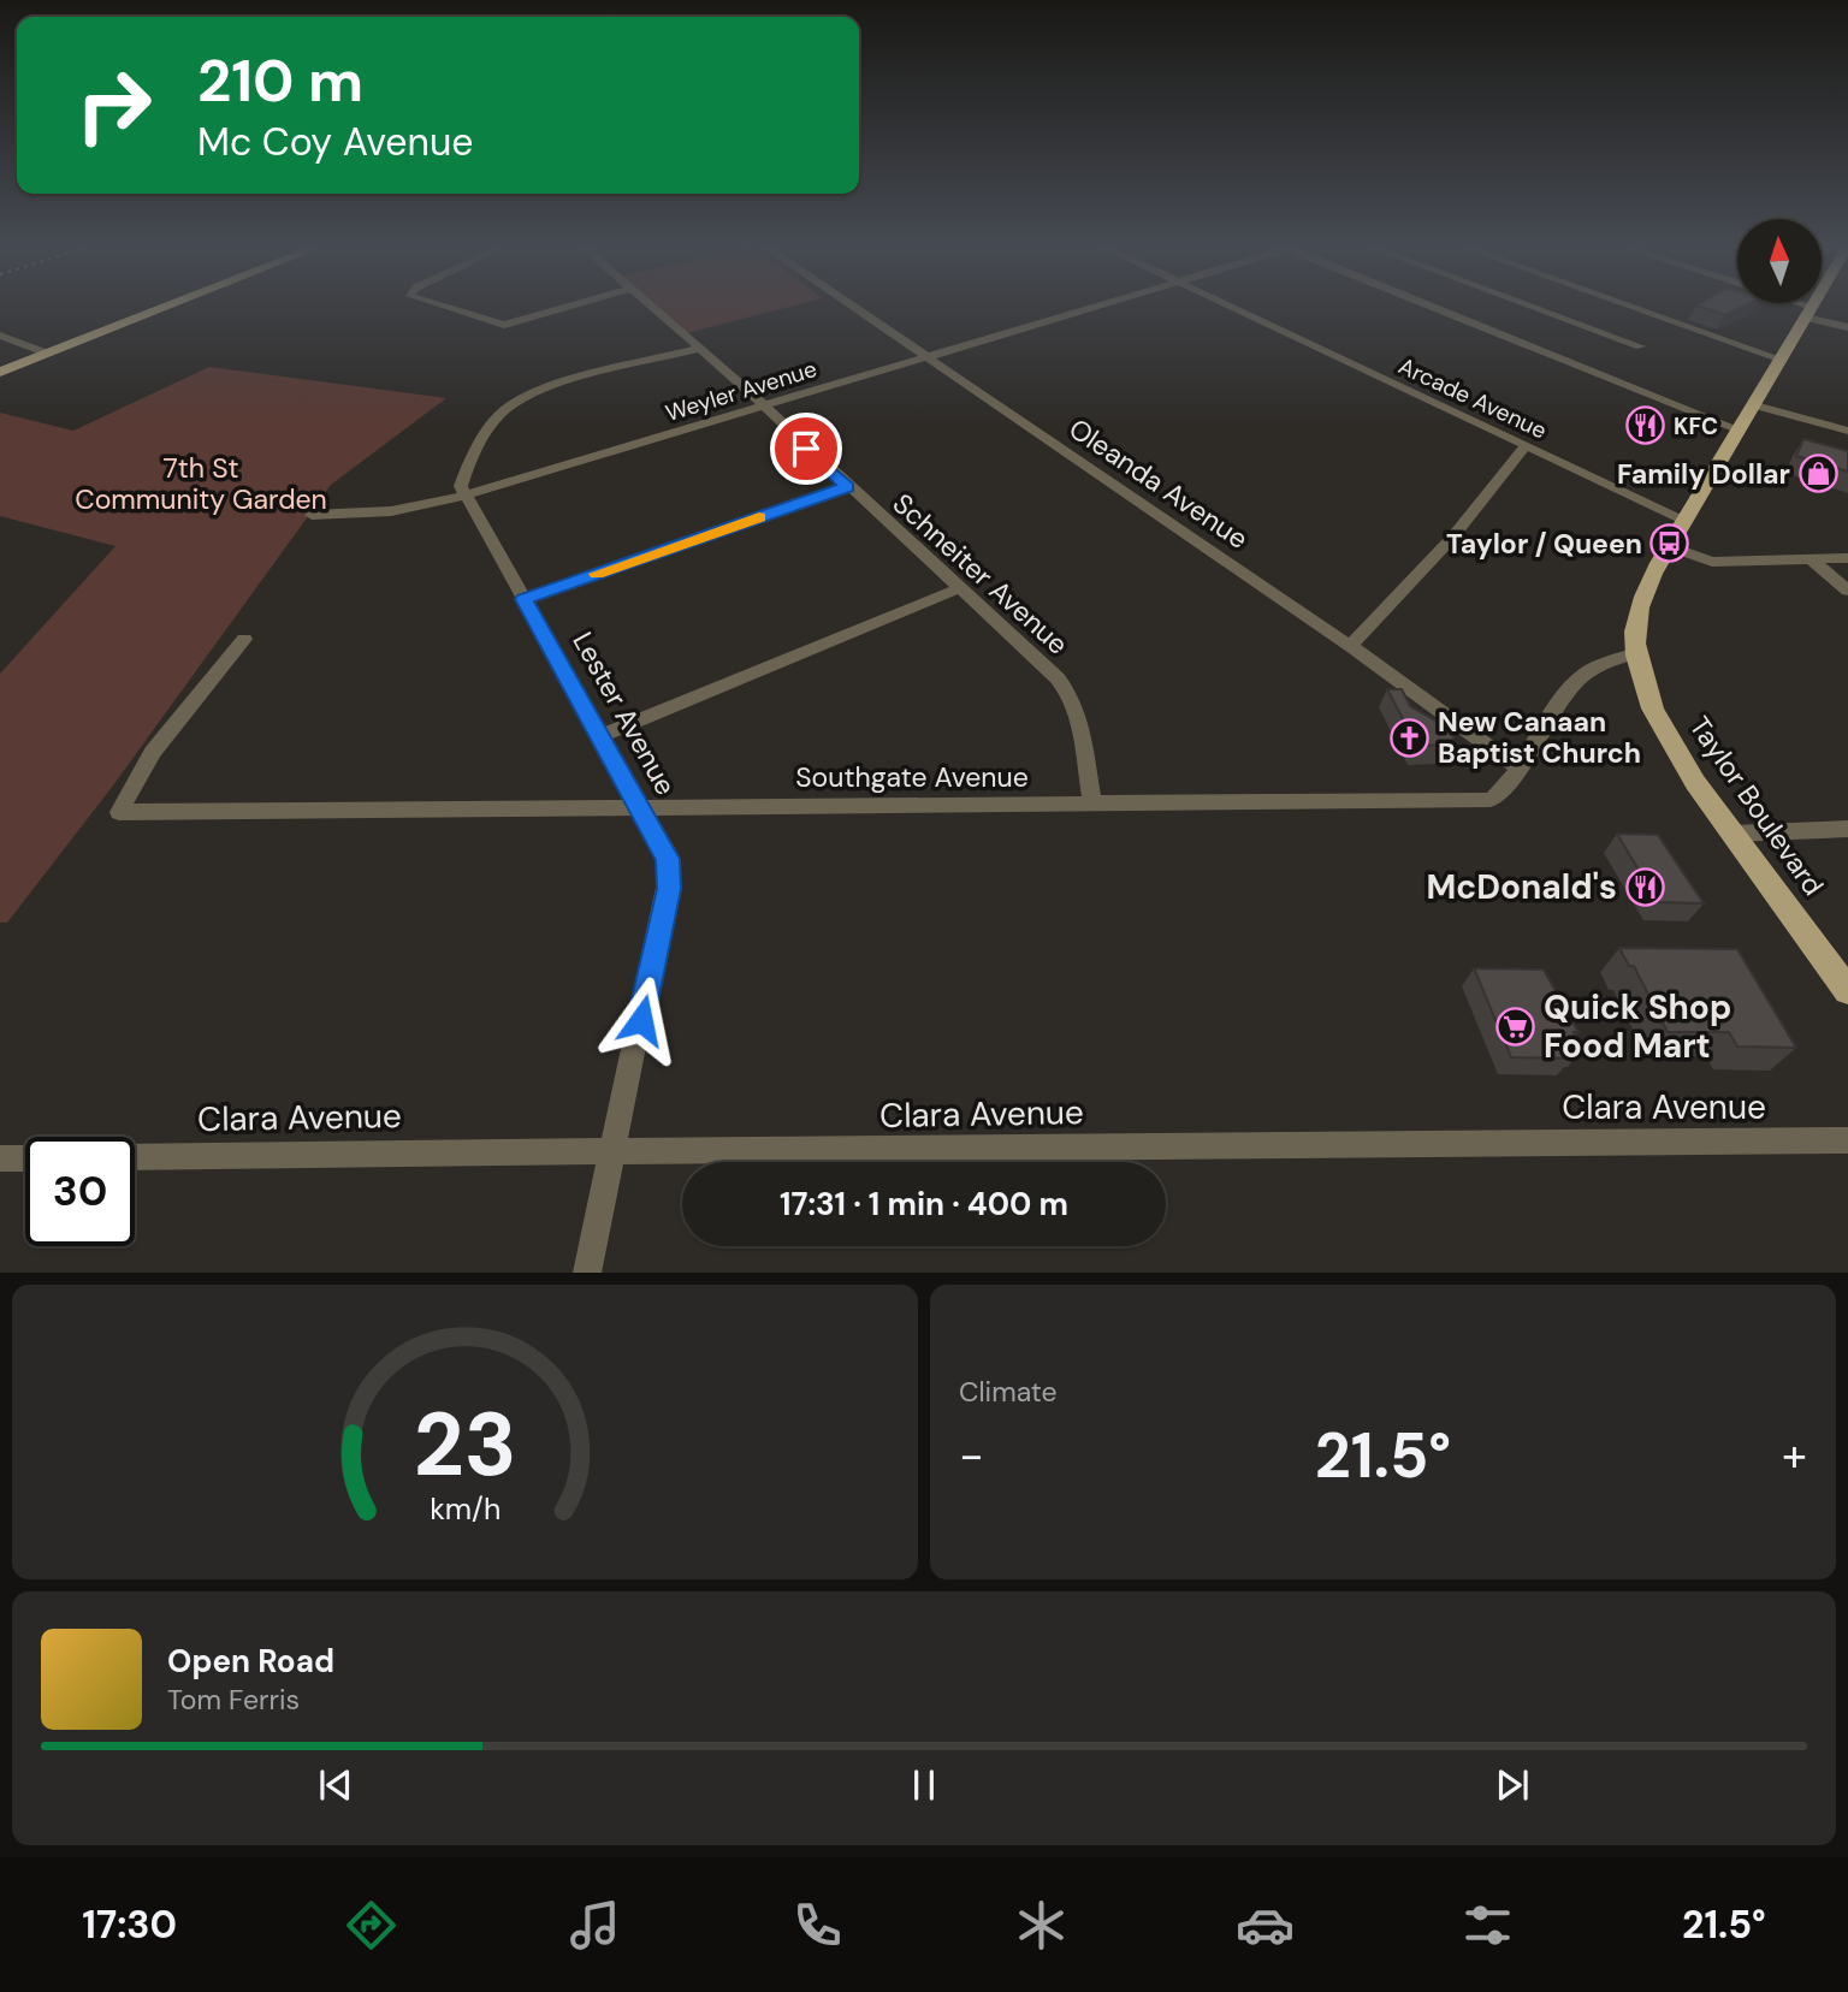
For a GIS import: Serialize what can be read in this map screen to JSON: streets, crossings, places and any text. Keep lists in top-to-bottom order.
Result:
{
  "streets": {
    "main road": ["Taylor Boulevard"],
    "street": [
      "Weyler Avenue",
      "Arcade Avenue",
      "Oleanda Avenue",
      "Schneiter Avenue",
      "Lester Avenue",
      "Southgate Avenue",
      "Clara Avenue"
    ]
  },
  "crossings": [
    ["Weyler Avenue", "Oleanda Avenue"],
    ["Weyler Avenue", "Schneiter Avenue"],
    ["Weyler Avenue", "Lester Avenue"],
    ["Arcade Avenue", "Taylor Boulevard"],
    ["Oleanda Avenue", "Southgate Avenue"],
    ["Schneiter Avenue", "Southgate Avenue"],
    ["Lester Avenue", "Southgate Avenue"],
    ["Lester Avenue", "Clara Avenue"],
    ["Southgate Avenue", "Taylor Boulevard"]
  ],
  "parks": ["7th St Community Garden"],
  "places": {
    "restaurant": ["KFC", "McDonald's"],
    "shop": ["Family Dollar"],
    "bus stop": ["Taylor / Queen"],
    "church": ["New Canaan Baptist Church"],
    "supermarket": ["Quick Shop Food Mart"]
  },
  "north": "top",
  "page": {
    "turn": ["210 m", "Mc Coy Avenue"],
    "limit": "30",
    "trip": "17:31 · 1 min · 400 m",
    "tile": "Climate",
    "heat": ["−", "21.5°", "+"],
    "song": ["Open Road", "Tom Ferris"],
    "tabs": ["17:30", "21.5°"],
    "gauge": ["23", "km/h"]
  }
}
